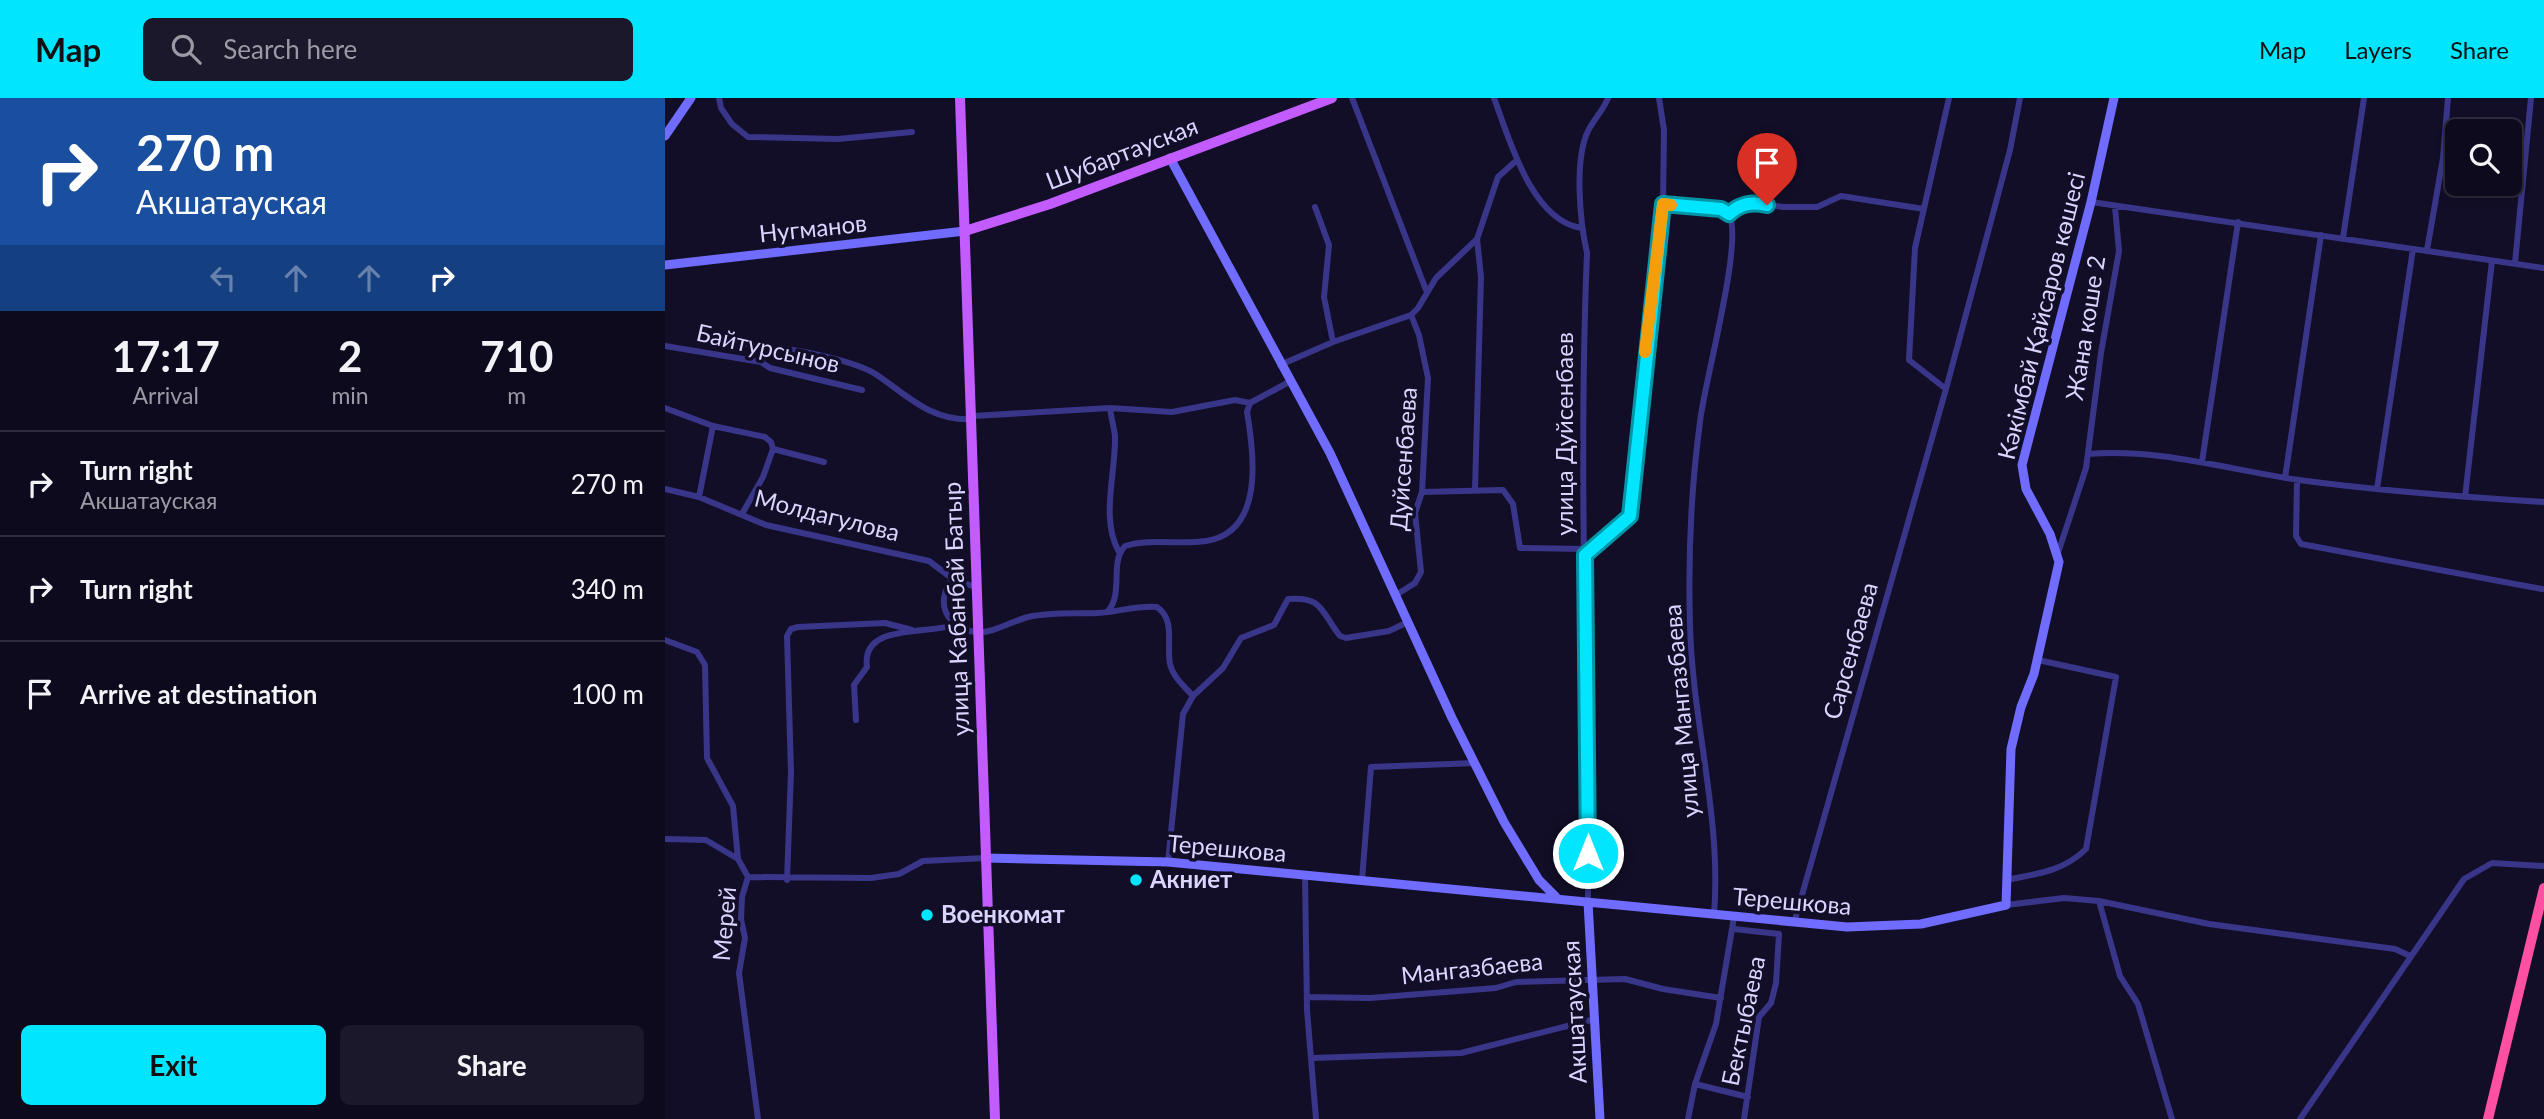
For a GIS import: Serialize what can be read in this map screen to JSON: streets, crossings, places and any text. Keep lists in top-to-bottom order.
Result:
{
  "streets": {
    "main road": ["Шубартауская", "улица Кабанбай Батыр"],
    "street": [
      "Нугманов",
      "Кәкімбай Қайсаров көшесі",
      "Жана коше 2",
      "Байтурсынов",
      "улица Дуйсенбаев",
      "Дуйсенбаева",
      "Молдагулова",
      "Сарсенбаева",
      "улица Мангазбаева",
      "Терешкова",
      "Мерей",
      "Мангазбаева",
      "Акшатауская",
      "Бектыбаева"
    ]
  },
  "crossings": [
    ["Шубартауская", "Нугманов"],
    ["Шубартауская", "улица Кабанбай Батыр"],
    ["Нугманов", "улица Кабанбай Батыр"],
    ["Кәкімбай Қайсаров көшесі", "Жана коше 2"],
    ["улица Дуйсенбаев", "Терешкова"],
    ["улица Дуйсенбаев", "Акшатауская"],
    ["Молдагулова", "улица Кабанбай Батыр"],
    ["улица Кабанбай Батыр", "Терешкова"],
    ["Сарсенбаева", "Терешкова"],
    ["улица Мангазбаева", "Терешкова"],
    ["Терешкова", "Акшатауская"],
    ["Мангазбаева", "Акшатауская"]
  ],
  "places": ["Акниет", "Военкомат"],
  "page": {
    "header": "Map",
    "search": "Search here",
    "nav": ["Map", "Layers", "Share"],
    "turn": ["270 m", "Акшатауская"],
    "eta": [
      "17:17",
      "Arrival",
      "2",
      "min",
      "710",
      "m"
    ],
    "list": [
      {
        "name": "Turn right",
        "note": "Акшатауская",
        "value": "270 m"
      },
      {
        "name": "Turn right",
        "value": "340 m"
      },
      {
        "name": "Arrive at destination",
        "value": "100 m"
      }
    ],
    "buttons": ["Exit", "Share"]
  }
}
